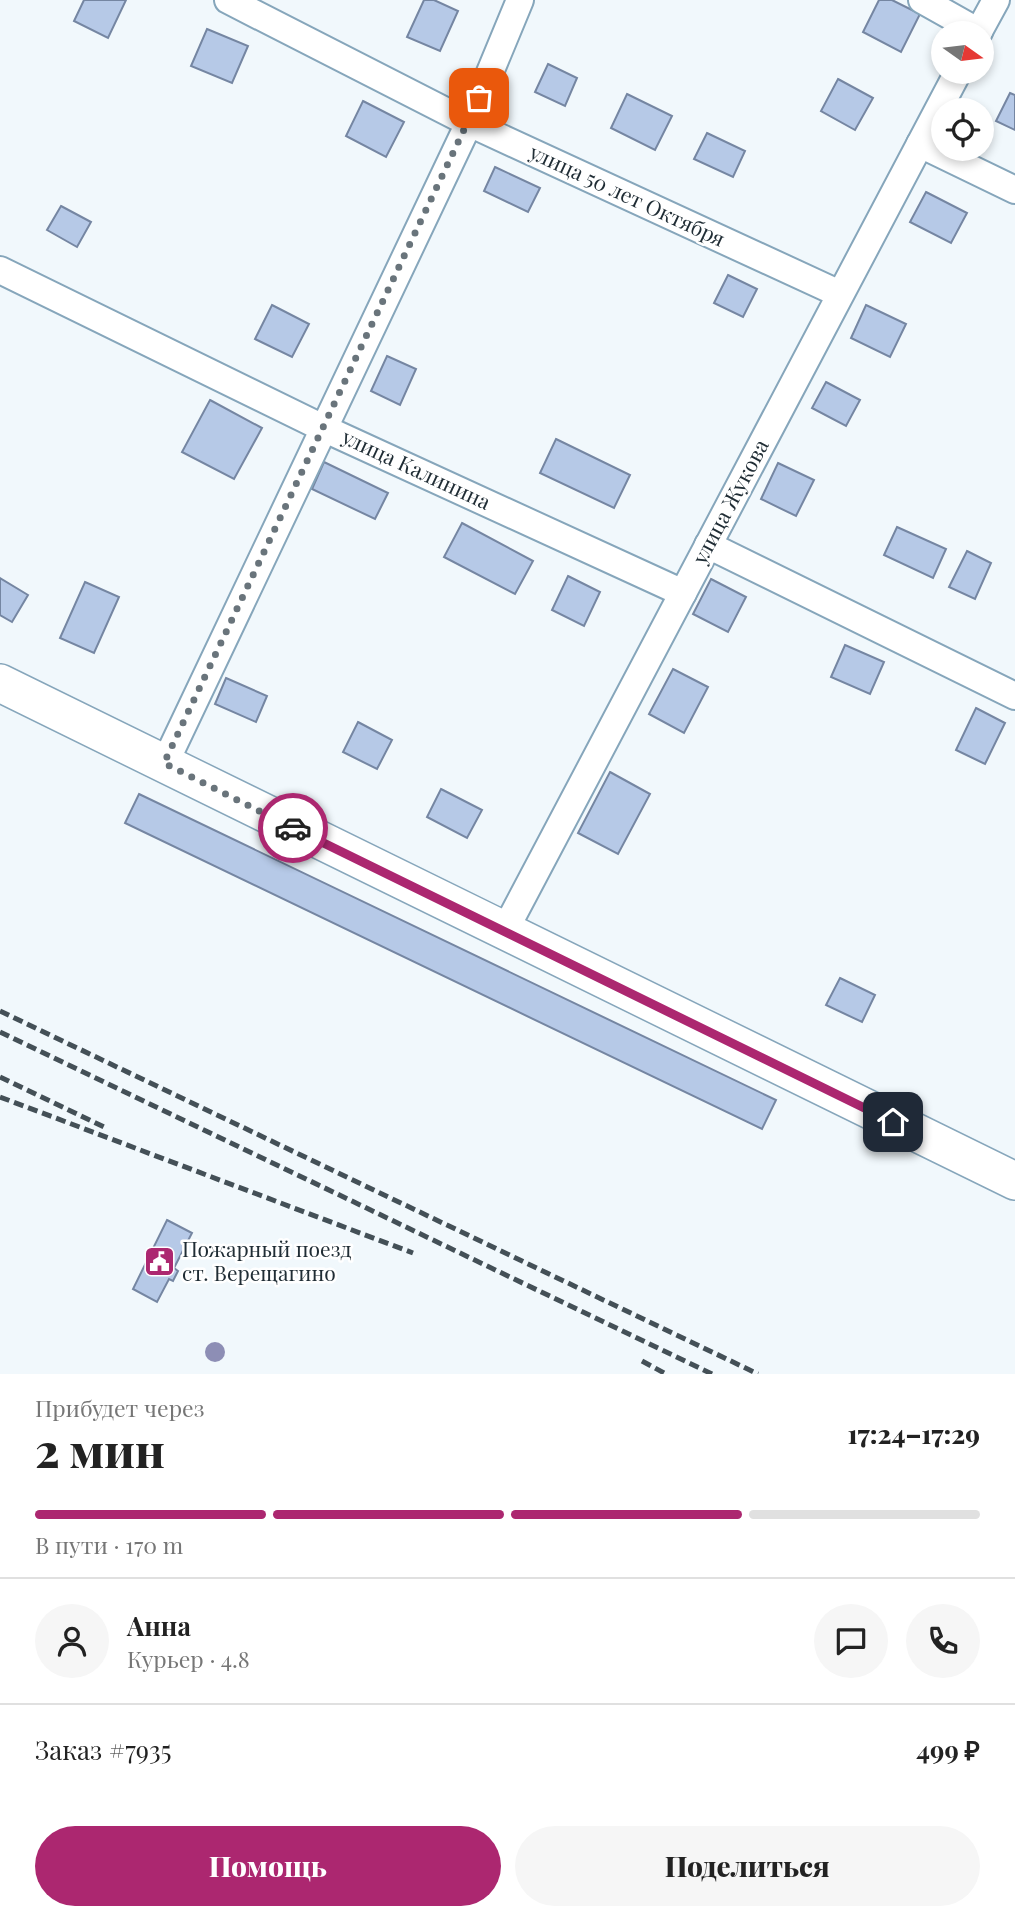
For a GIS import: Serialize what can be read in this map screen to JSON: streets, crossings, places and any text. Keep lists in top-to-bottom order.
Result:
{
  "streets": {
    "street": ["улица 50 лет Октября", "улица Калинина", "улица Жукова"]
  },
  "crossings": [
    ["улица 50 лет Октября", "улица Жукова"],
    ["улица Калинина", "улица Жукова"]
  ],
  "places": {
    "public building": ["Пожарный поезд ст. Верещагино"]
  },
  "north": "right",
  "page": {
    "heading": ["2 мин", "Прибудет через", "17:24–17:29"],
    "panel": [
      "Анна",
      "Курьер · 4.8",
      "Заказ #7935",
      "499 ₽"
    ],
    "bar": "В пути · 170 m",
    "buttons": ["Помощь", "Поделиться"]
  }
}
